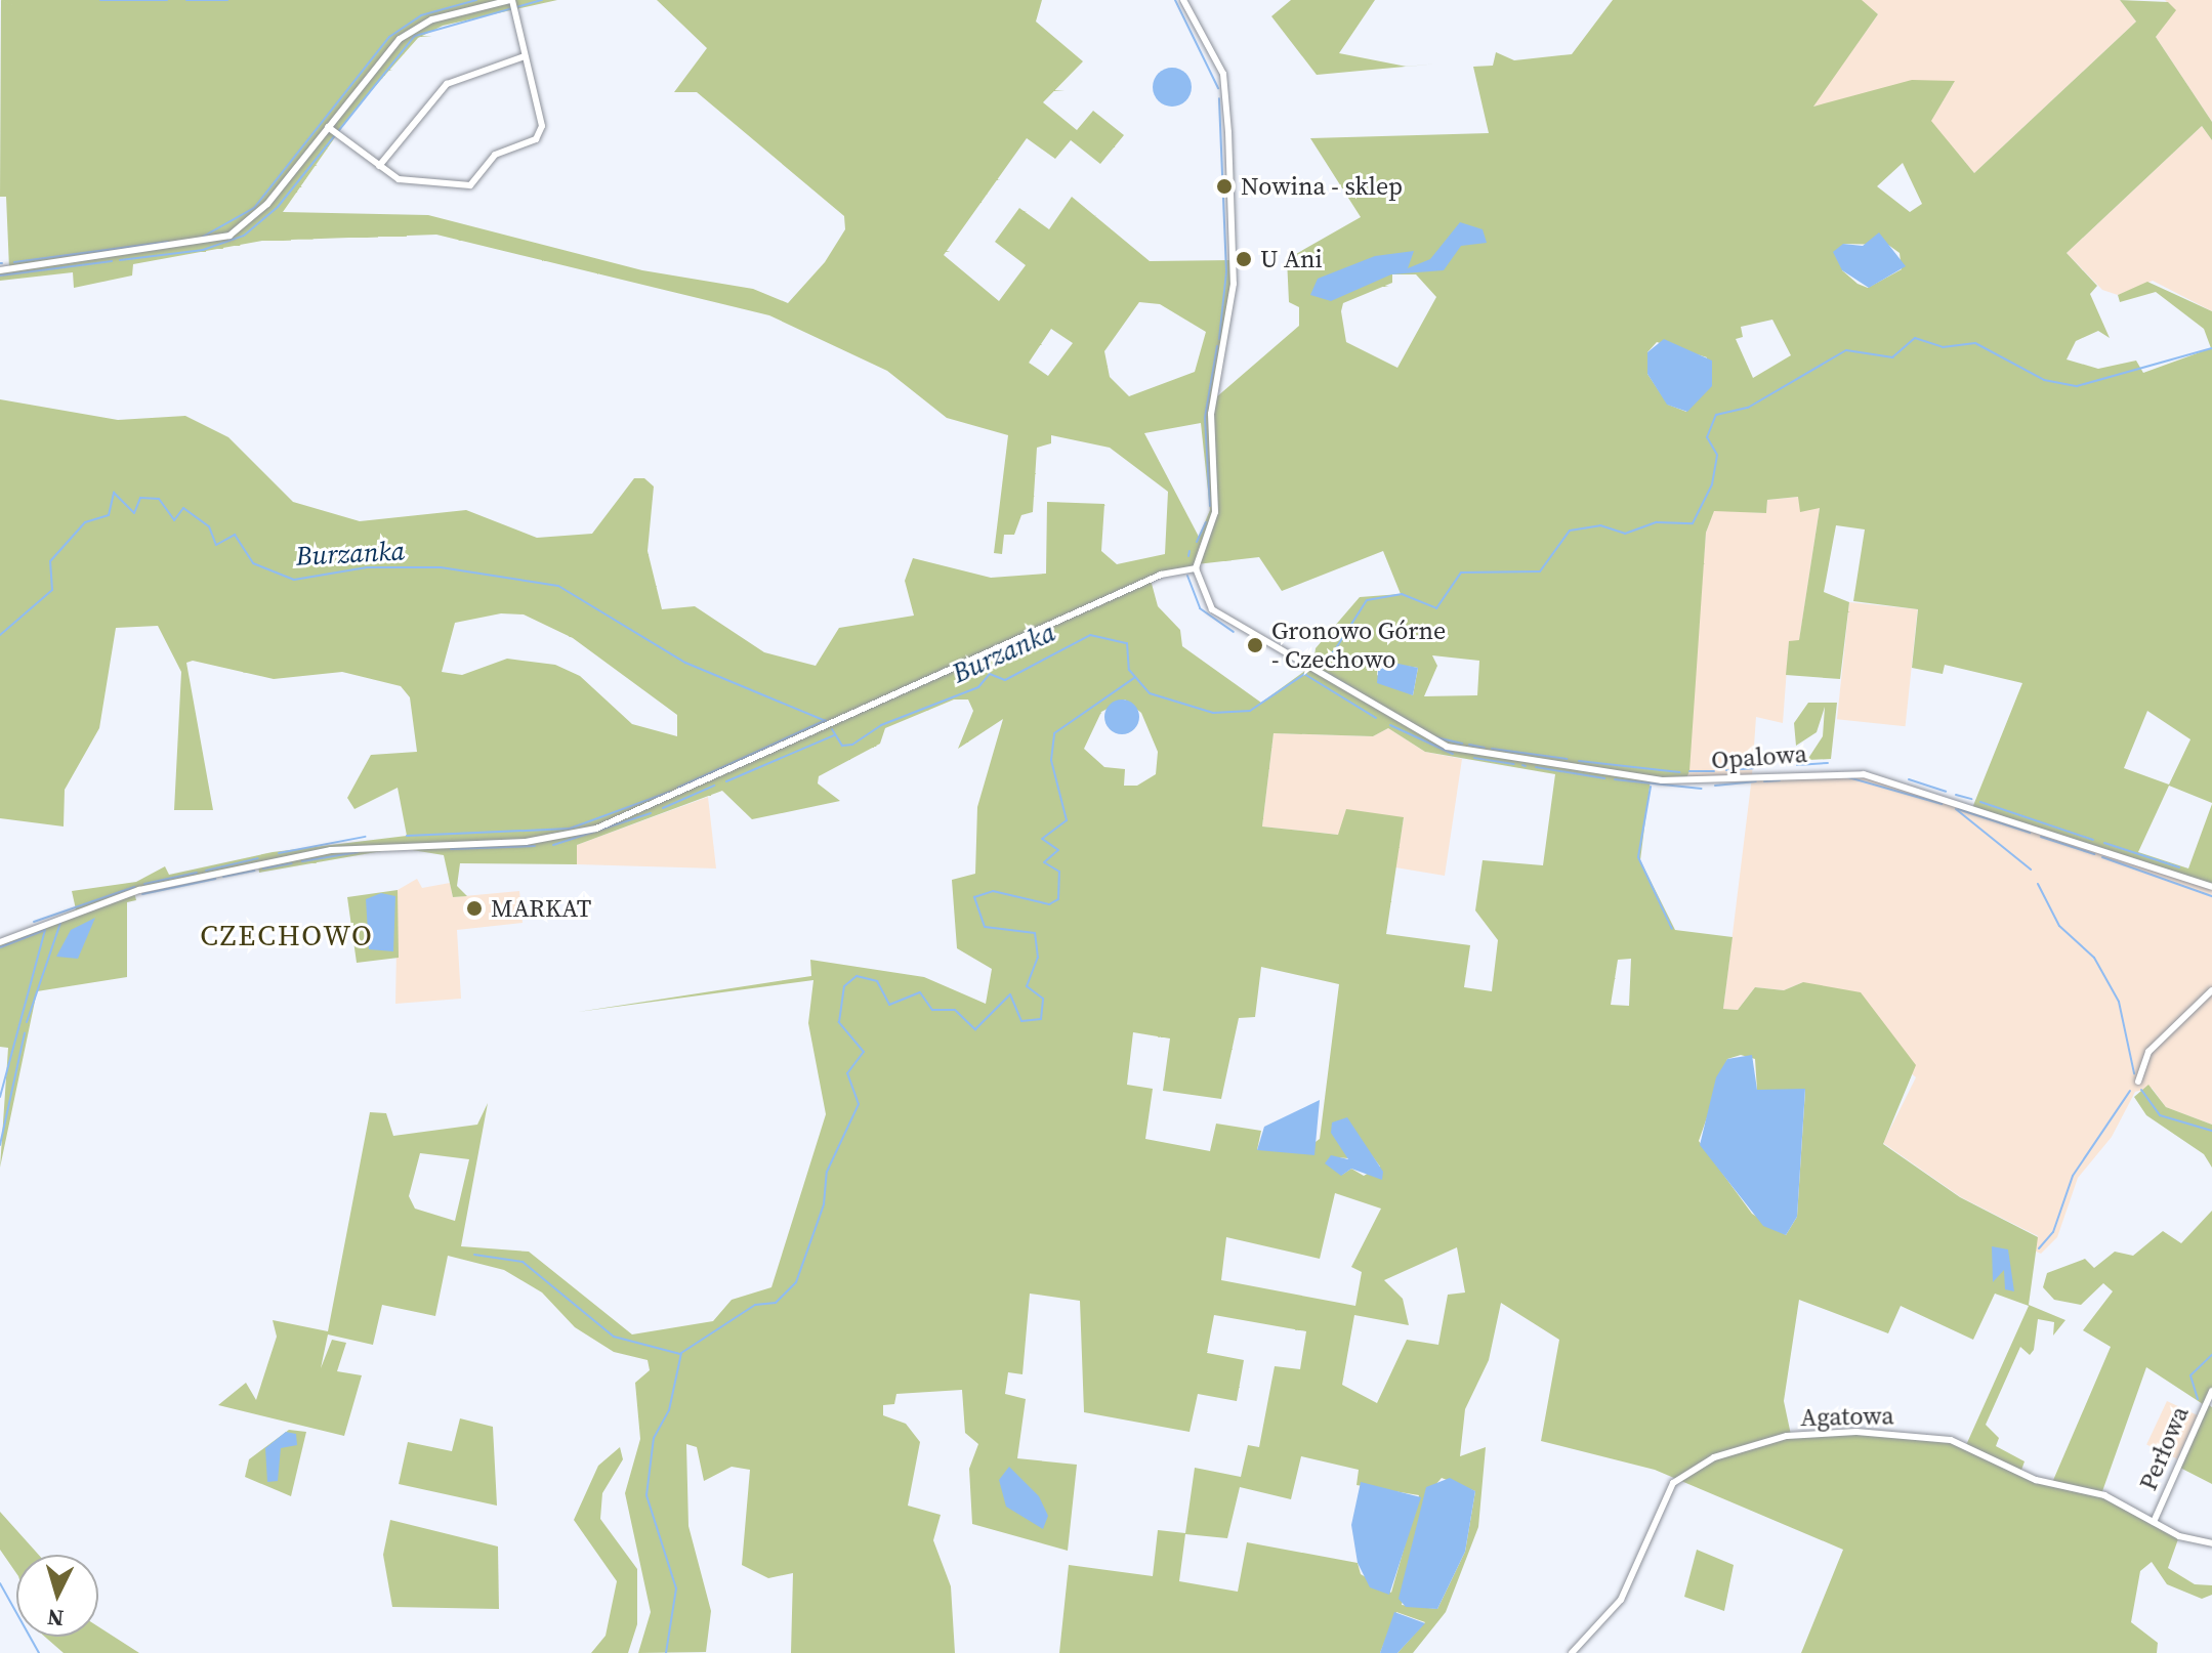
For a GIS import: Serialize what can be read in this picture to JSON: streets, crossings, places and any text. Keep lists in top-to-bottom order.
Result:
{
  "streets": {
    "street": ["Opalowa", "Agatowa", "Perłowa"]
  },
  "crossings": [
    ["Agatowa", "Perłowa"]
  ],
  "districts": ["CZECHOWO"],
  "water": ["Burzanka"],
  "places": [
    "Nowina - sklep",
    "U Ani",
    "Gronowo Górne - Czechowo",
    "MARKAT"
  ],
  "north": "bottom"
}
